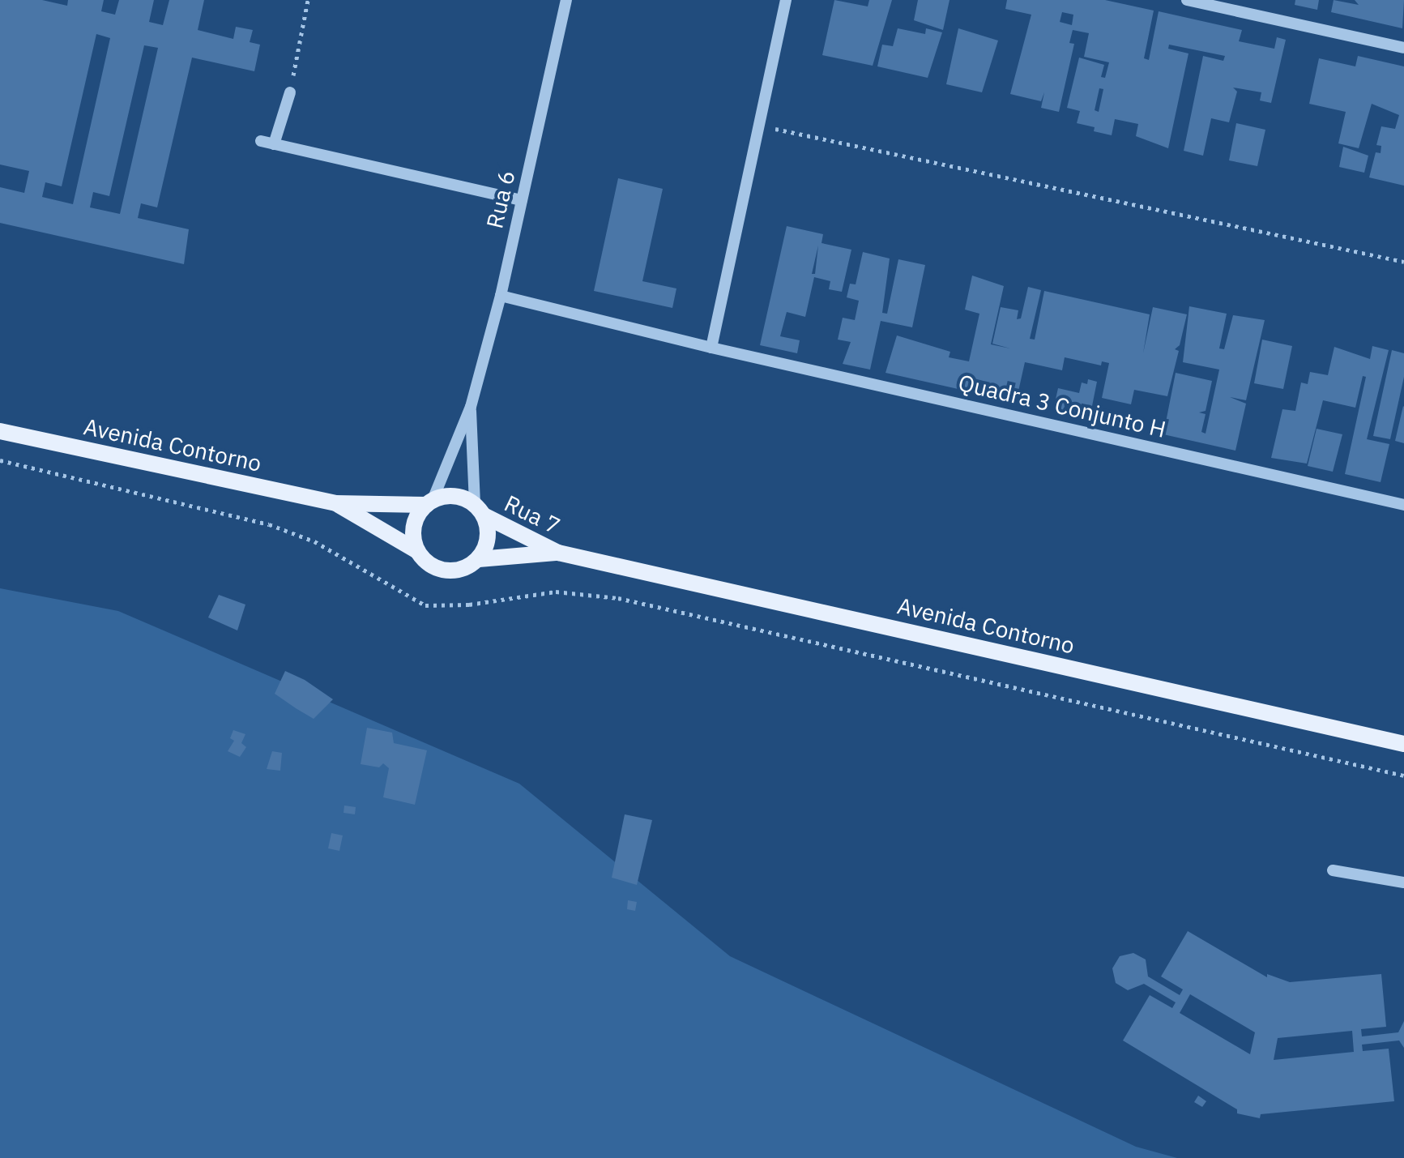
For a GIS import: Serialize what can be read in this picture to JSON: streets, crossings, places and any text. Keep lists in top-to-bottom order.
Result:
{
  "streets": {
    "main road": ["Avenida Contorno", "Rua 7"],
    "street": ["Rua 6", "Quadra 3 Conjunto H"]
  },
  "crossings": [
    ["Rua 6", "Quadra 3 Conjunto H"],
    ["Rua 6", "Avenida Contorno"],
    ["Rua 6", "Rua 7"],
    ["Avenida Contorno", "Rua 7"]
  ]
}
